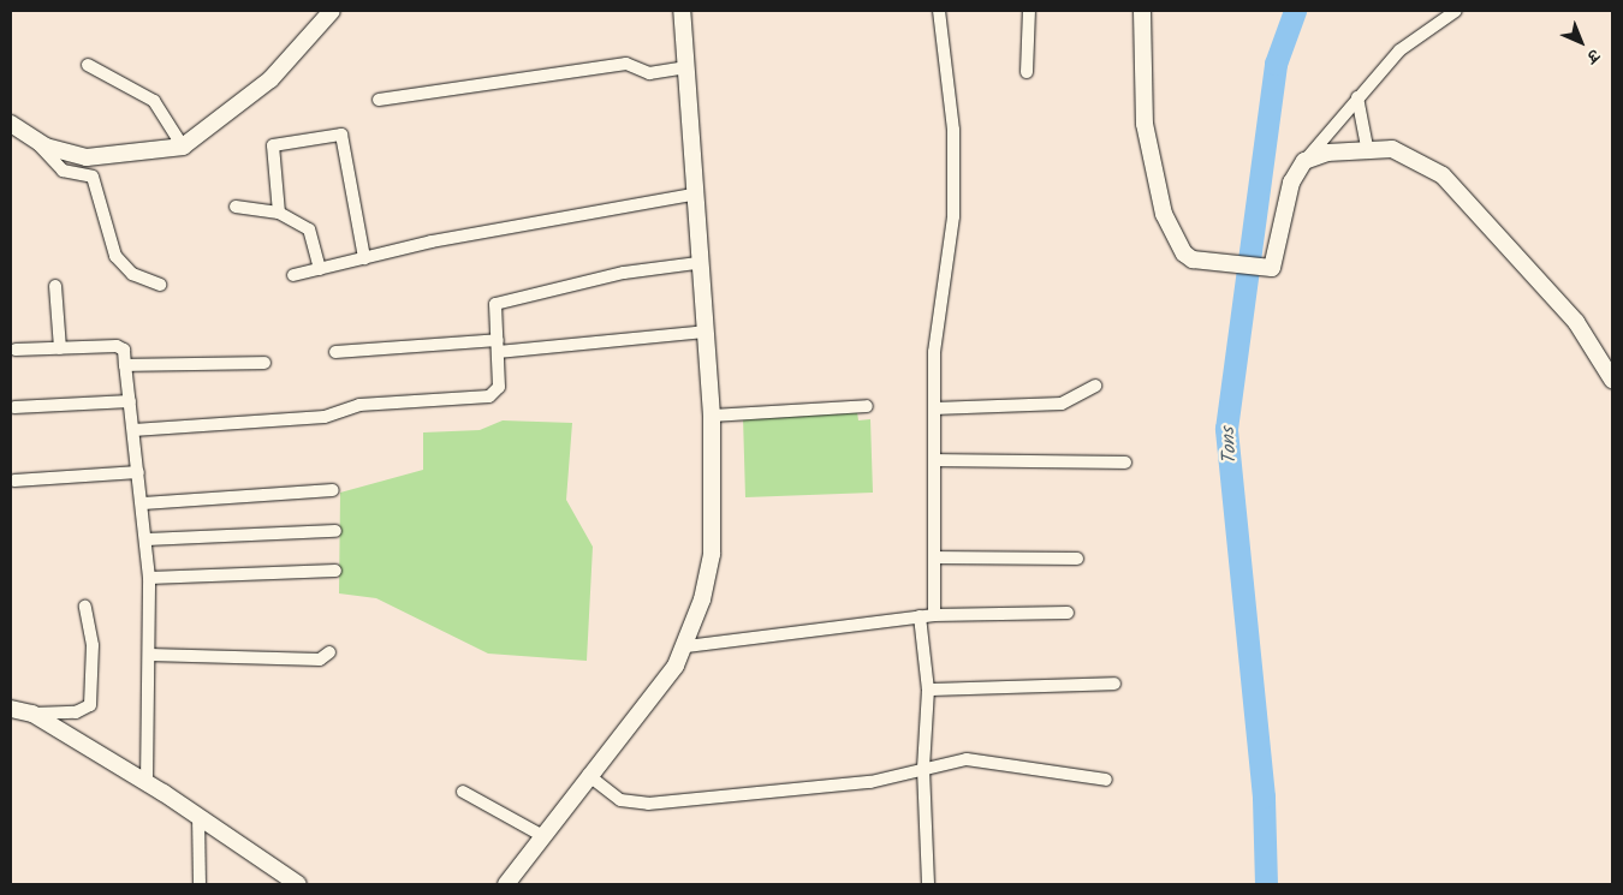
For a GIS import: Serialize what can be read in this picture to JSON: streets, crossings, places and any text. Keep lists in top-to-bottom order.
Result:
{
  "water": ["Tons"],
  "north": "bottom right"
}
